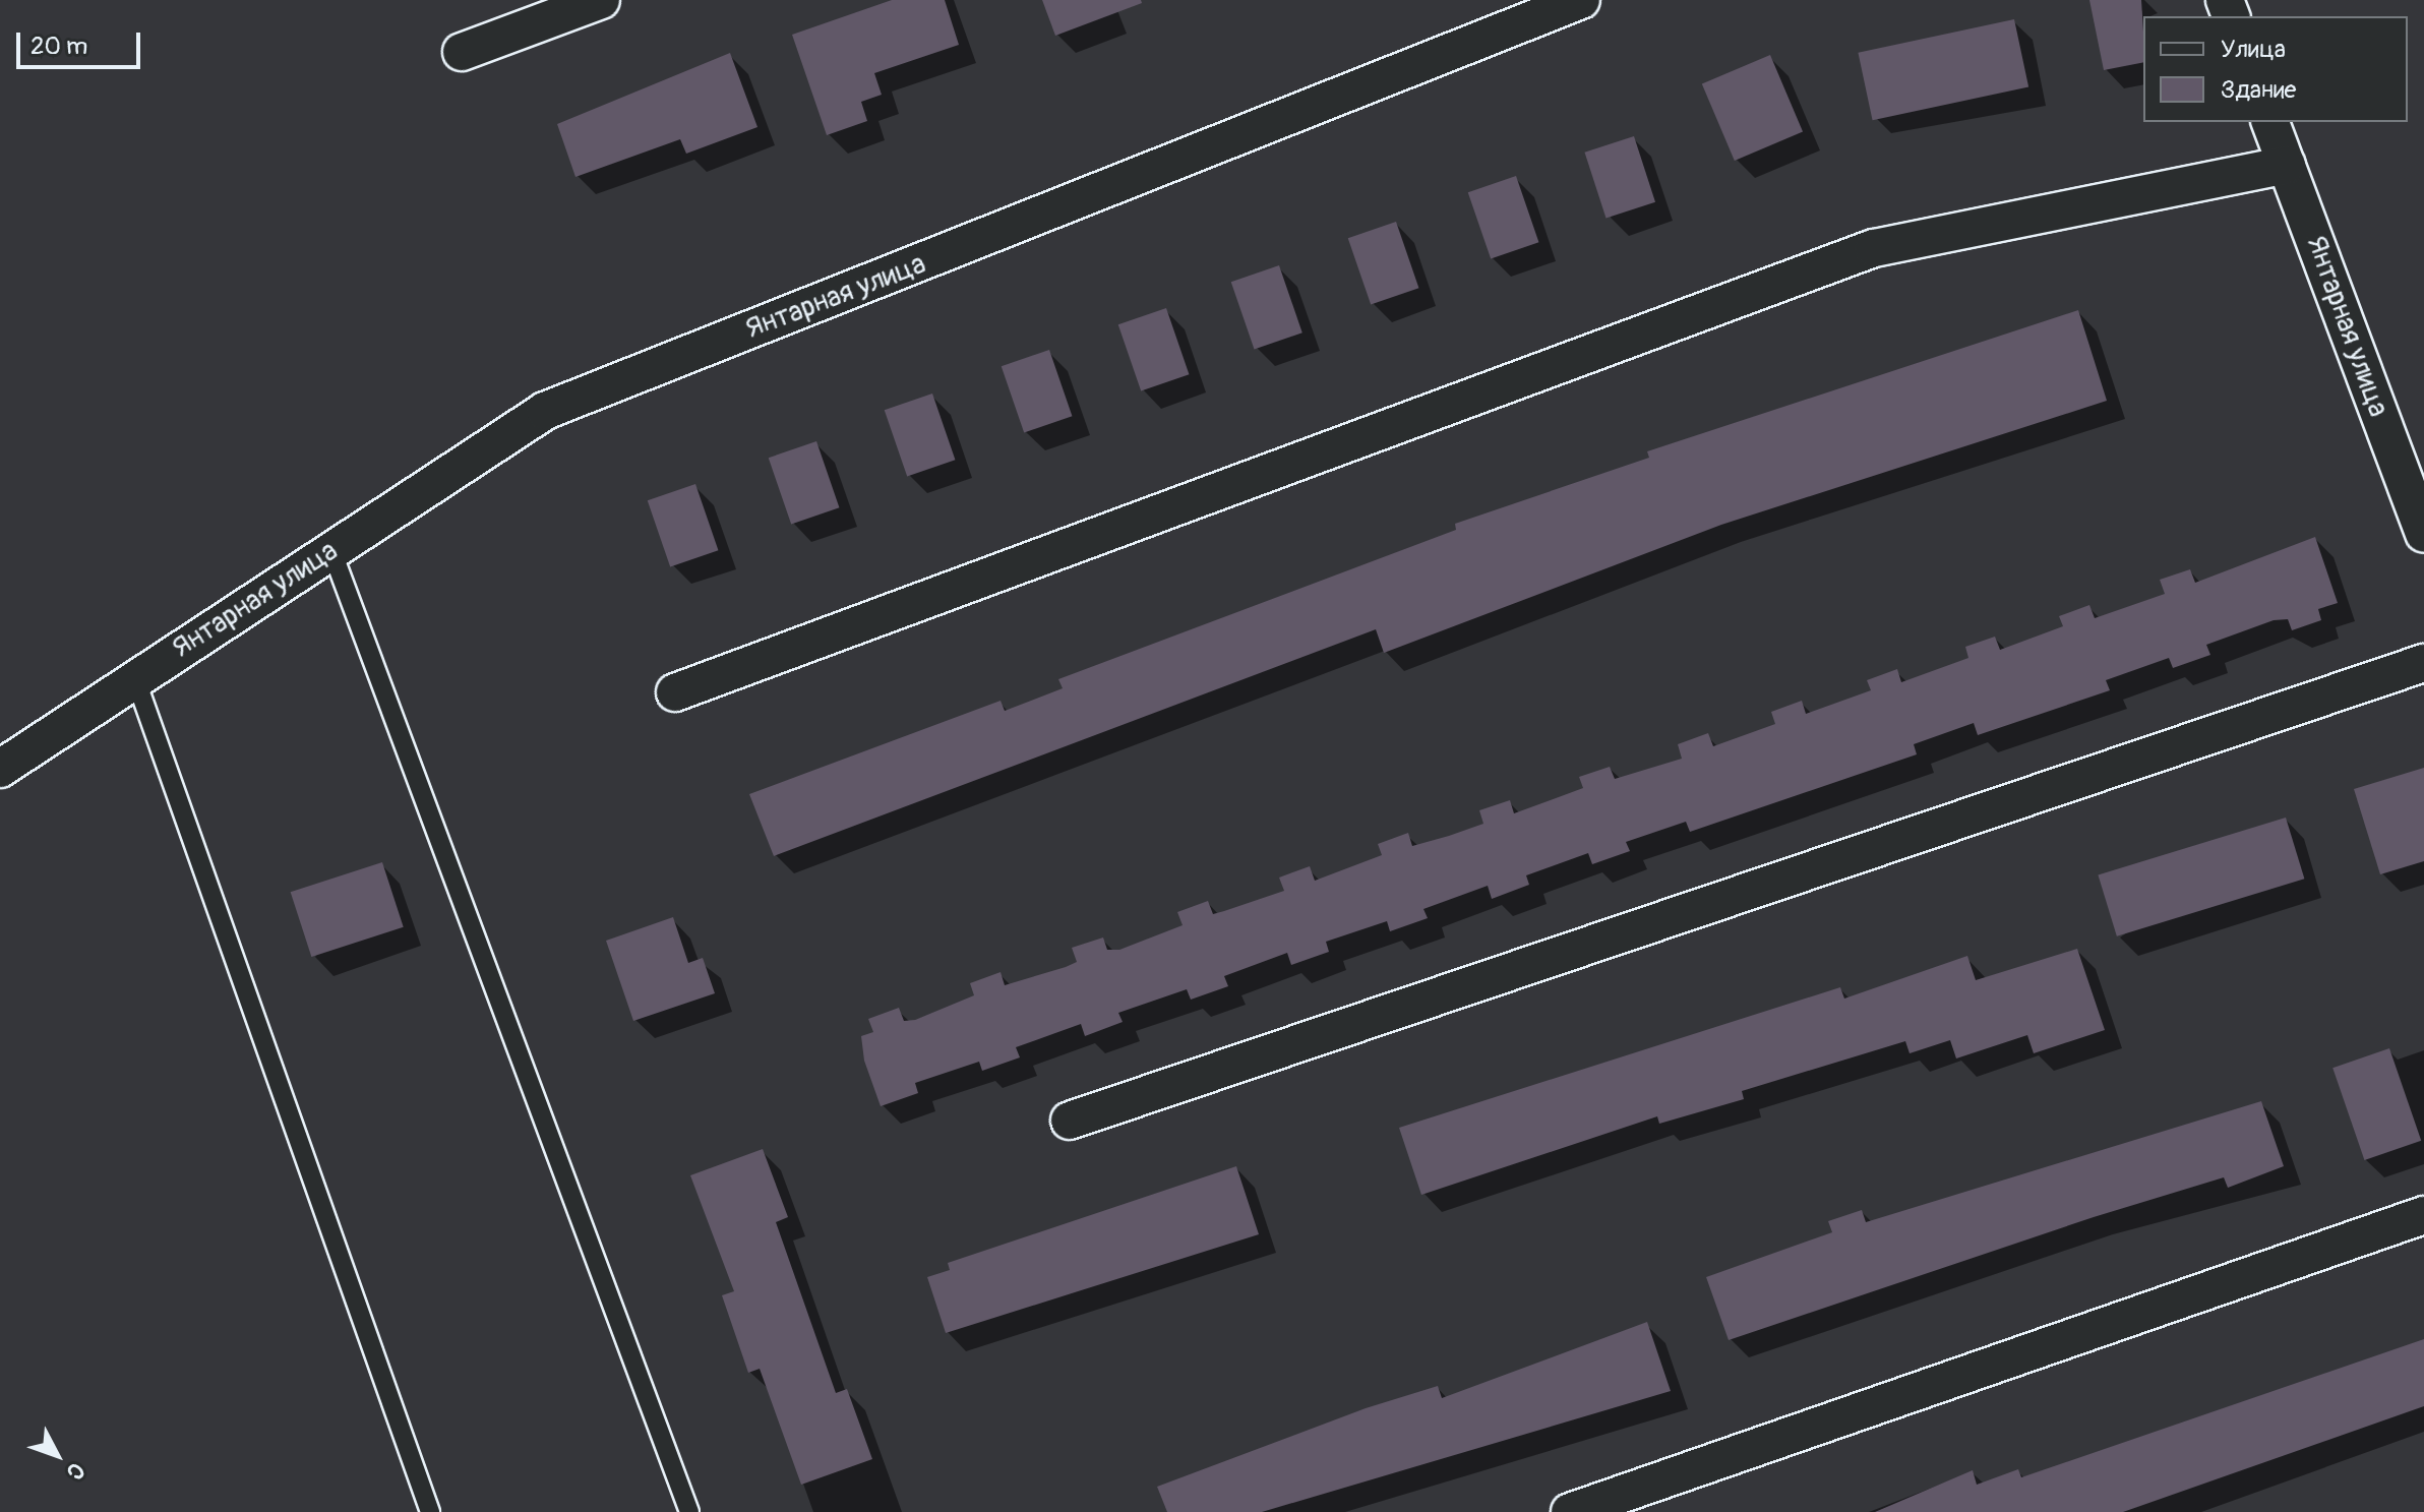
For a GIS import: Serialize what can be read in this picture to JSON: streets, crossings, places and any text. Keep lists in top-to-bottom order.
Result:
{
  "streets": {
    "street": ["Янтарная улица"]
  },
  "legend": ["Улица", "Здание"],
  "scale_bar": "20 m",
  "north": "bottom right"
}
